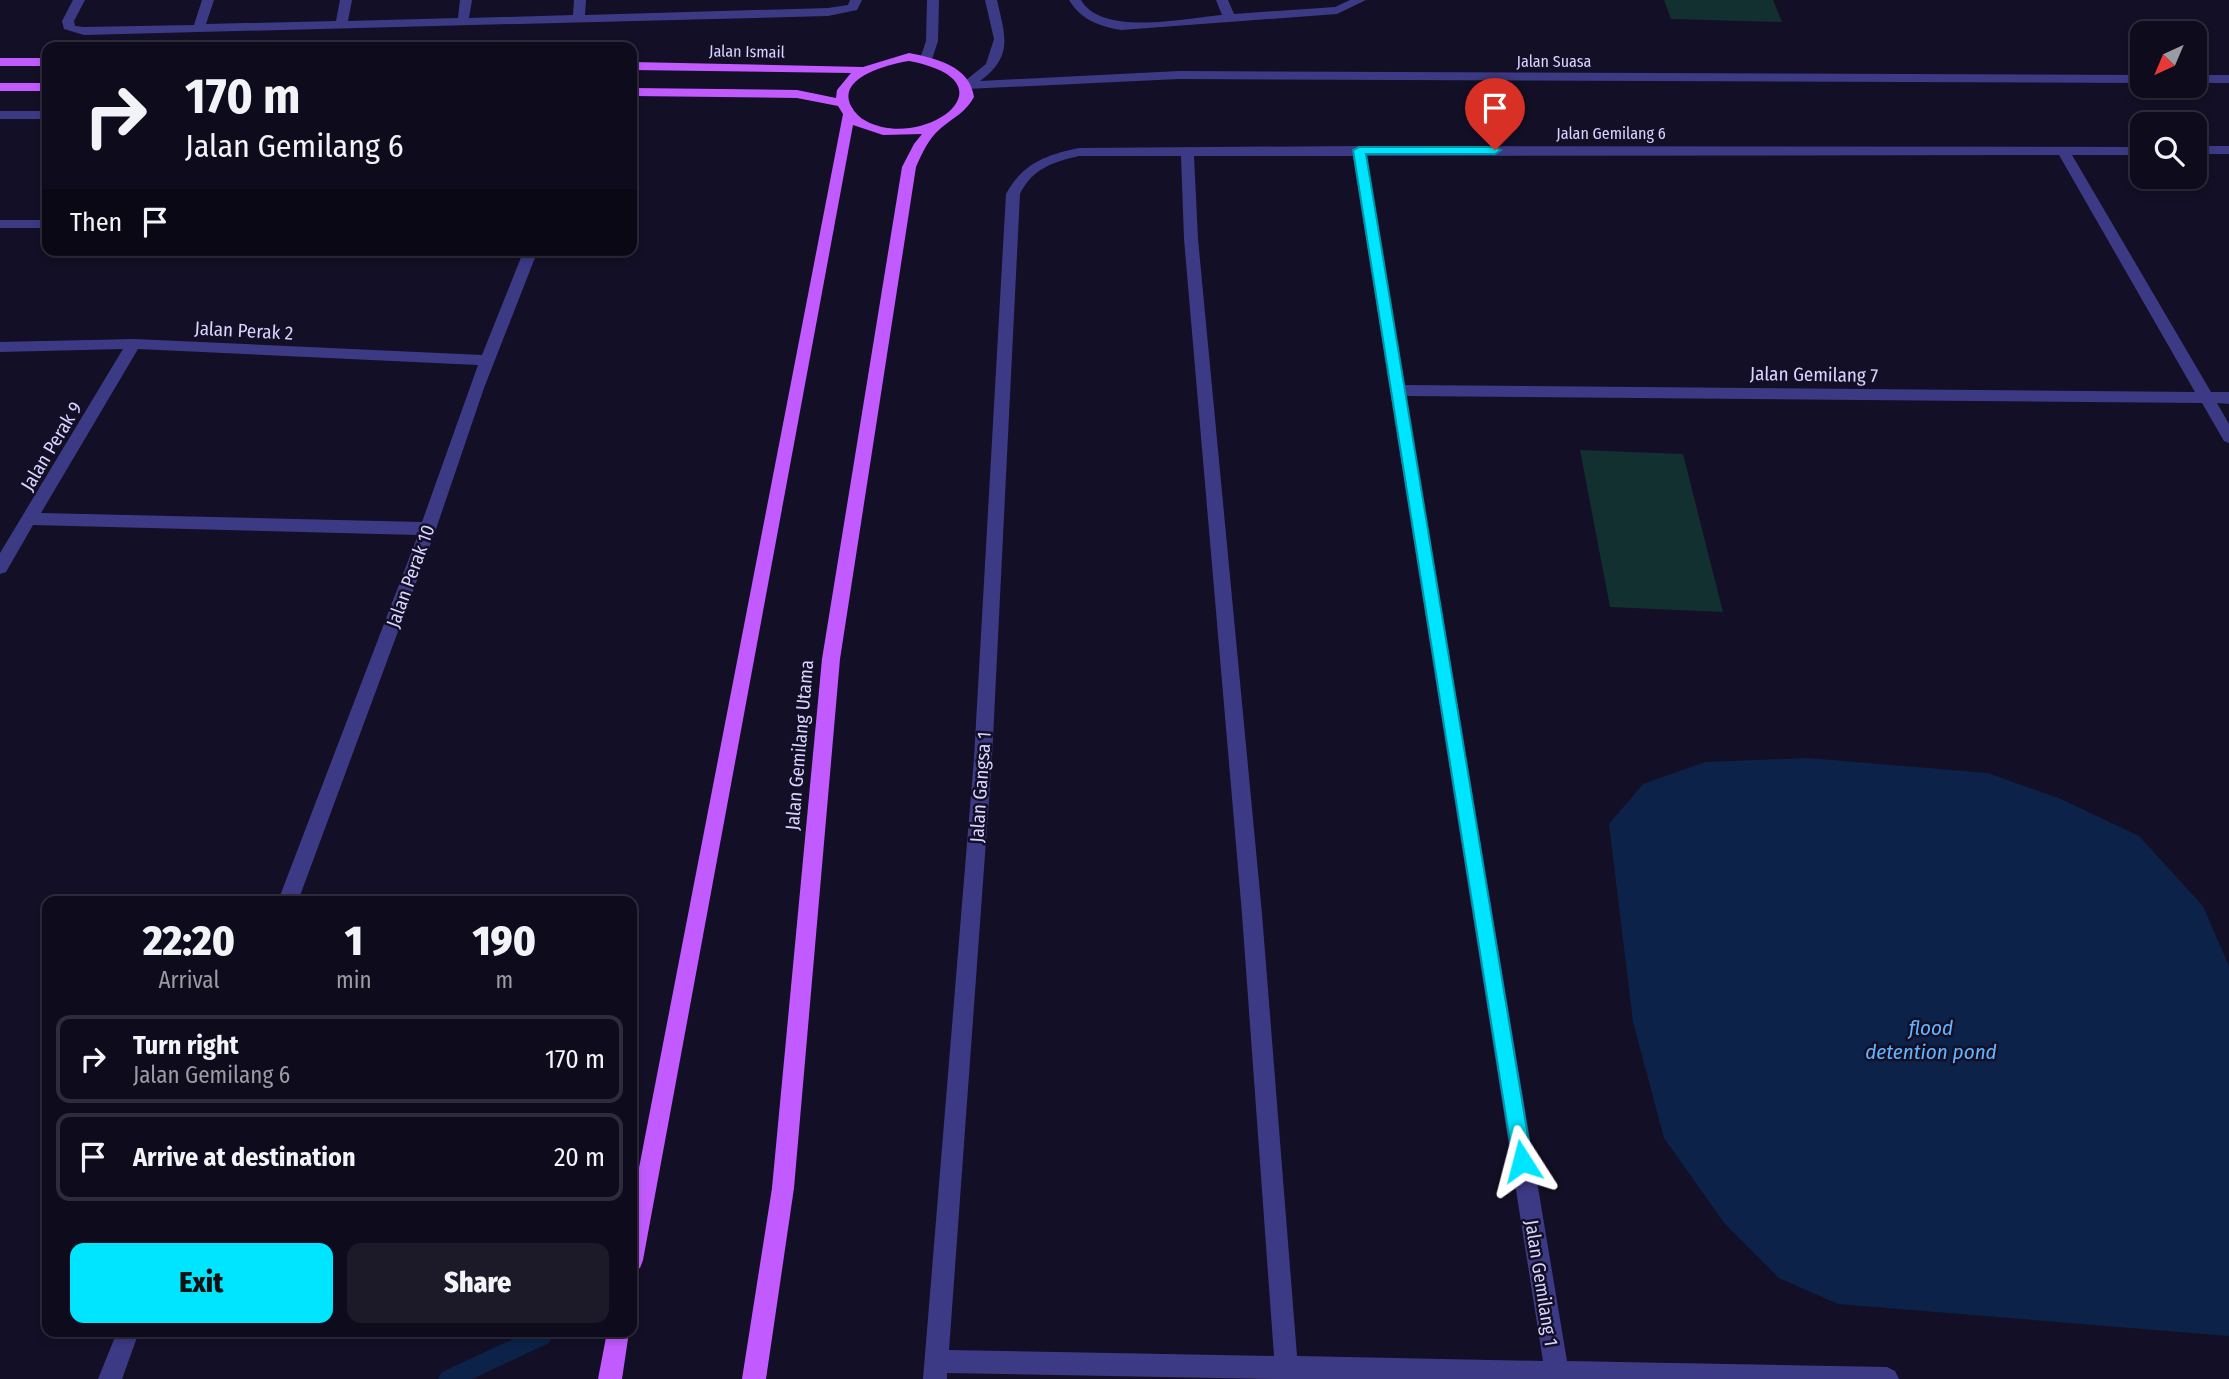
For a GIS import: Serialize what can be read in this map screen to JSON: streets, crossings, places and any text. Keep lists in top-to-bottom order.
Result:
{
  "streets": {
    "main road": ["Jalan Ismail", "Jalan Gemilang Utama"],
    "street": [
      "Jalan Suasa",
      "Jalan Gemilang 6",
      "Jalan Perak 2",
      "Jalan Gemilang 7",
      "Jalan Perak 9",
      "Jalan Perak 10",
      "Jalan Gangsa 1",
      "Jalan Gemilang 1"
    ]
  },
  "crossings": [
    ["Jalan Ismail", "Jalan Suasa"],
    ["Jalan Ismail", "Jalan Gemilang Utama"],
    ["Jalan Suasa", "Jalan Gemilang Utama"],
    ["Jalan Gemilang 6", "Jalan Gangsa 1"],
    ["Jalan Gemilang 6", "Jalan Gemilang 1"],
    ["Jalan Perak 2", "Jalan Perak 9"],
    ["Jalan Perak 2", "Jalan Perak 10"],
    ["Jalan Gemilang 7", "Jalan Gemilang 1"]
  ],
  "water": ["flood detention pond"],
  "north": "bottom left",
  "page": {
    "turn": ["170 m", "Jalan Gemilang 6"],
    "then": "Then",
    "eta": [
      "22:20",
      "Arrival",
      "1",
      "min",
      "190",
      "m"
    ],
    "list": [
      {
        "name": "Turn right",
        "note": "Jalan Gemilang 6",
        "value": "170 m"
      },
      {
        "name": "Arrive at destination",
        "value": "20 m"
      }
    ],
    "buttons": ["Exit", "Share"]
  }
}
